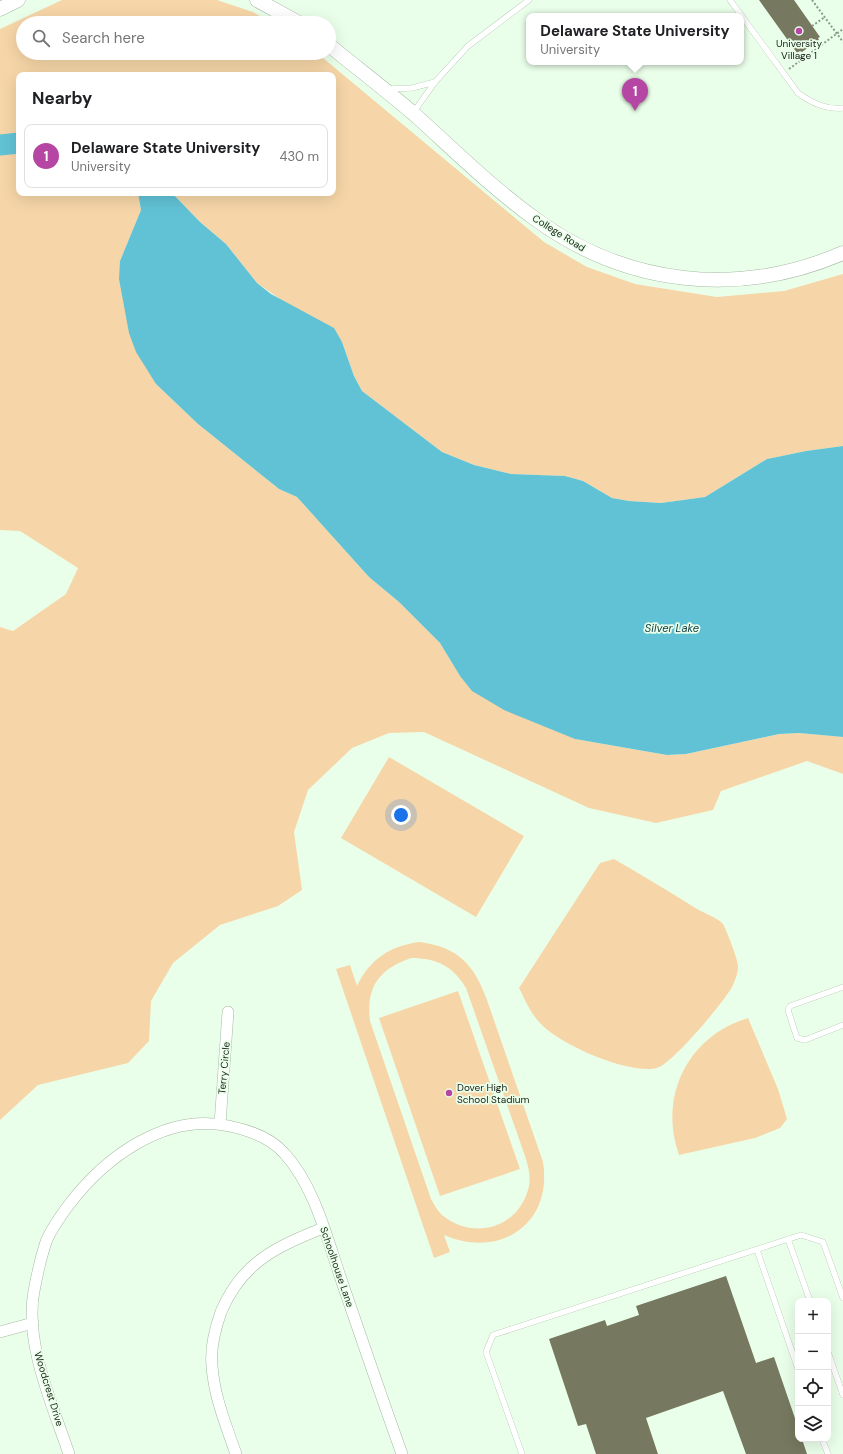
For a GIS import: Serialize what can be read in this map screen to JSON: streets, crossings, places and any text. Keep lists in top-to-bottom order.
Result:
{
  "streets": {
    "street": [
      "College Road",
      "Terry Circle",
      "Schoolhouse Lane",
      "Woodcrest Drive"
    ]
  },
  "crossings": [
    ["Terry Circle", "Schoolhouse Lane"],
    ["Terry Circle", "Woodcrest Drive"],
    ["Schoolhouse Lane", "Woodcrest Drive"]
  ],
  "water": ["Silver Lake"],
  "places": ["University Village 1", "Dover High School Stadium"],
  "page": {
    "popup": ["Delaware State University", "University"],
    "search": "Search here",
    "heading": "Nearby",
    "pins": "1",
    "list": [
      {
        "mark": "1",
        "name": "Delaware State University",
        "note": "University",
        "value": "430 m"
      }
    ],
    "map_buttons": ["+", "−"]
  }
}
